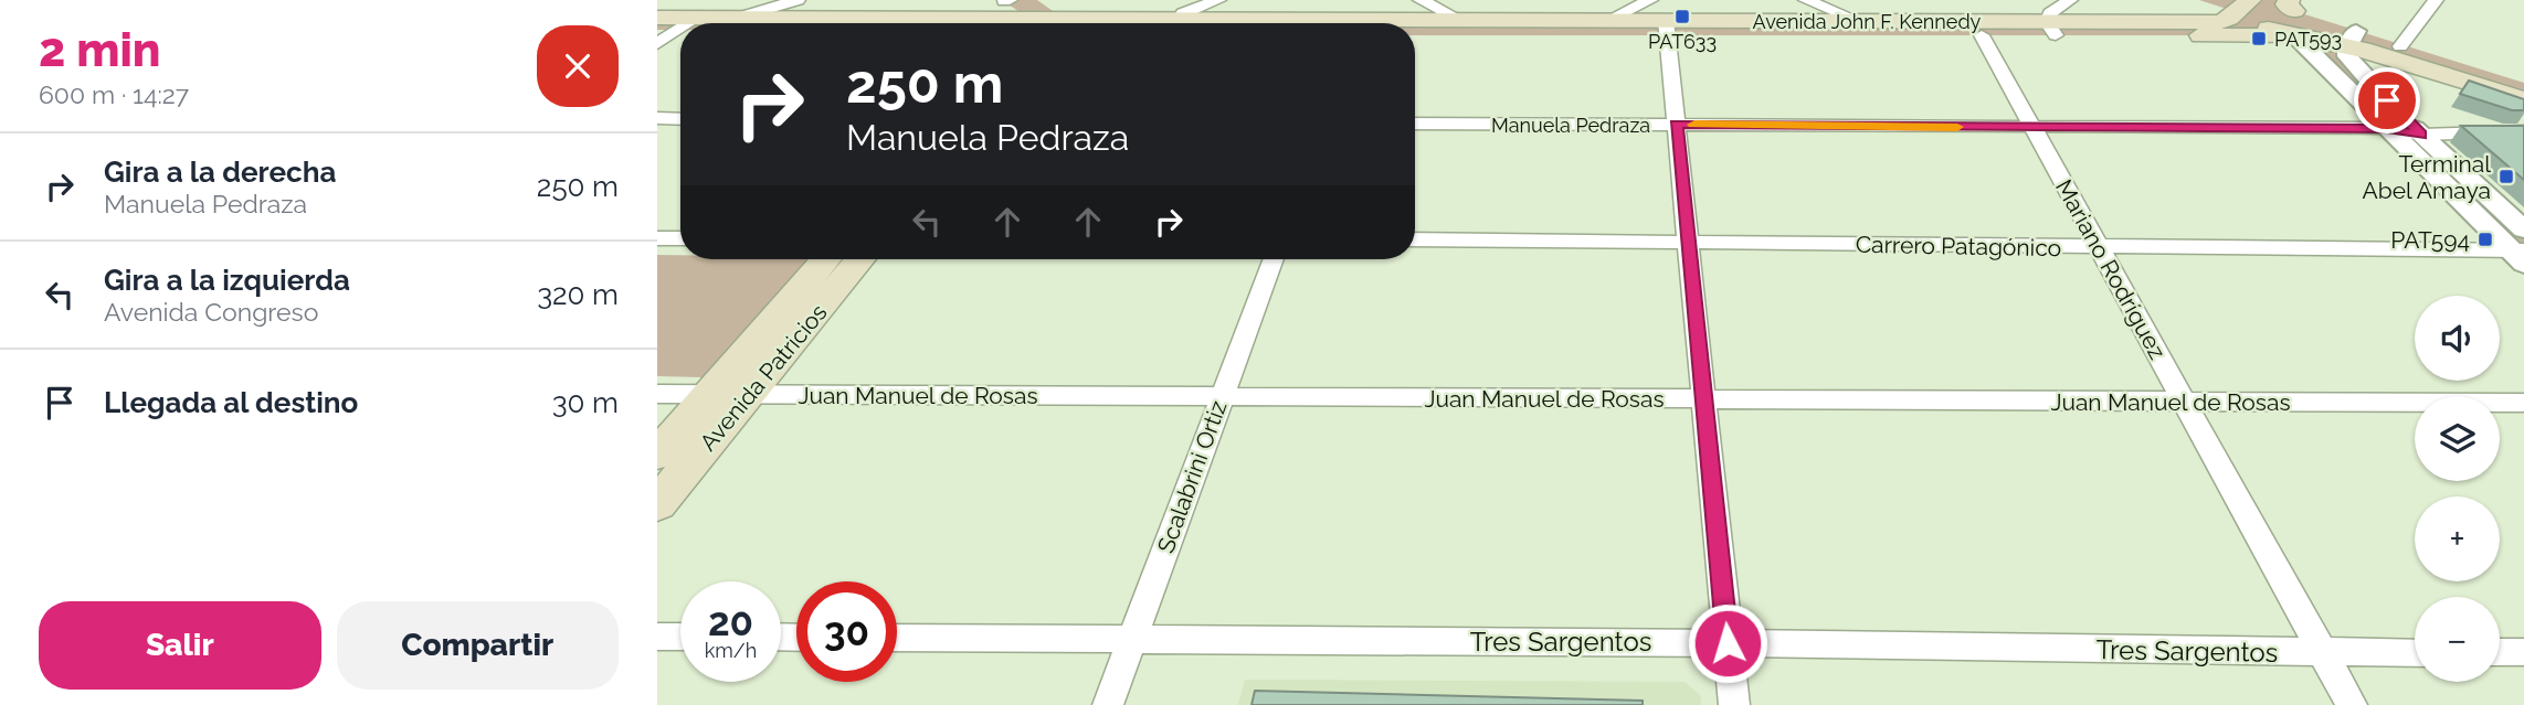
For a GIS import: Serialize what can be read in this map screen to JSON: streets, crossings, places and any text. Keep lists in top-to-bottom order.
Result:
{
  "streets": {
    "main road": ["Avenida John F. Kennedy", "Avenida Patricios"],
    "street": [
      "Manuela Pedraza",
      "Carrero Patagónico",
      "Mariano Rodríguez",
      "Juan Manuel de Rosas",
      "Scalabrini Ortiz",
      "Tres Sargentos"
    ]
  },
  "crossings": [
    ["Avenida John F. Kennedy", "Mariano Rodríguez"],
    ["Manuela Pedraza", "Mariano Rodríguez"],
    ["Carrero Patagónico", "Mariano Rodríguez"],
    ["Mariano Rodríguez", "Juan Manuel de Rosas"],
    ["Mariano Rodríguez", "Tres Sargentos"],
    ["Avenida Patricios", "Juan Manuel de Rosas"],
    ["Juan Manuel de Rosas", "Scalabrini Ortiz"],
    ["Scalabrini Ortiz", "Tres Sargentos"]
  ],
  "places": {
    "transit": [
      "PAT633",
      "PAT593",
      "Terminal Abel Amaya",
      "PAT594"
    ]
  },
  "page": {
    "heading": ["2 min", "600 m · 14:27"],
    "turn": ["250 m", "Manuela Pedraza"],
    "list": [
      {
        "name": "Gira a la derecha",
        "note": "Manuela Pedraza",
        "value": "250 m"
      },
      {
        "name": "Gira a la izquierda",
        "note": "Avenida Congreso",
        "value": "320 m"
      },
      {
        "name": "Llegada al destino",
        "value": "30 m"
      }
    ],
    "map_buttons": ["+", "−"],
    "speed": "20 km/h",
    "limit": "30",
    "buttons": ["Salir", "Compartir"]
  }
}
